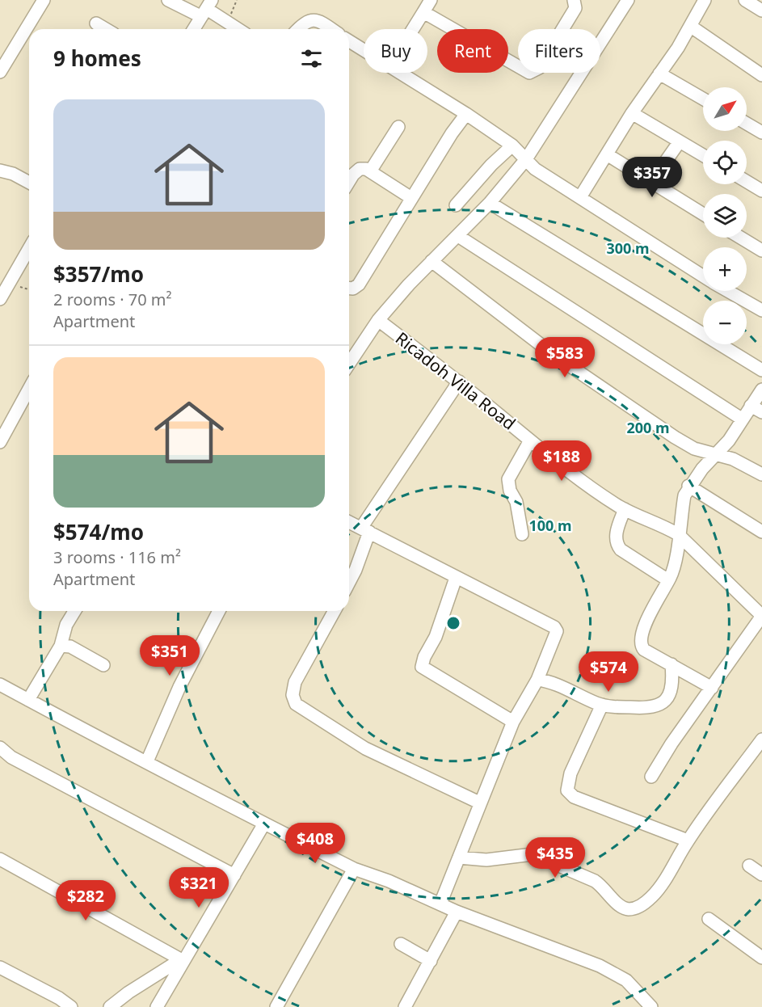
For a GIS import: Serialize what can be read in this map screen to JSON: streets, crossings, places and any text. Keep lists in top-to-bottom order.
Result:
{
  "streets": {
    "street": ["Ricadoh Villa Road"]
  },
  "north": "top right",
  "page": {
    "chip": ["Buy", "Rent", "Filters"],
    "heading": "9 homes",
    "map_buttons": ["+", "−"],
    "list": [
      {
        "name": "$357/mo",
        "note": "2 rooms · 70 m² · Apartment"
      },
      {
        "name": "$574/mo",
        "note": "3 rooms · 116 m² · Apartment"
      }
    ],
    "price": [
      "$357",
      "$583",
      "$188",
      "$351",
      "$574",
      "$408",
      "$435",
      "$321",
      "$282"
    ]
  },
  "rings": ["300 m", "200 m", "100 m"]
}
